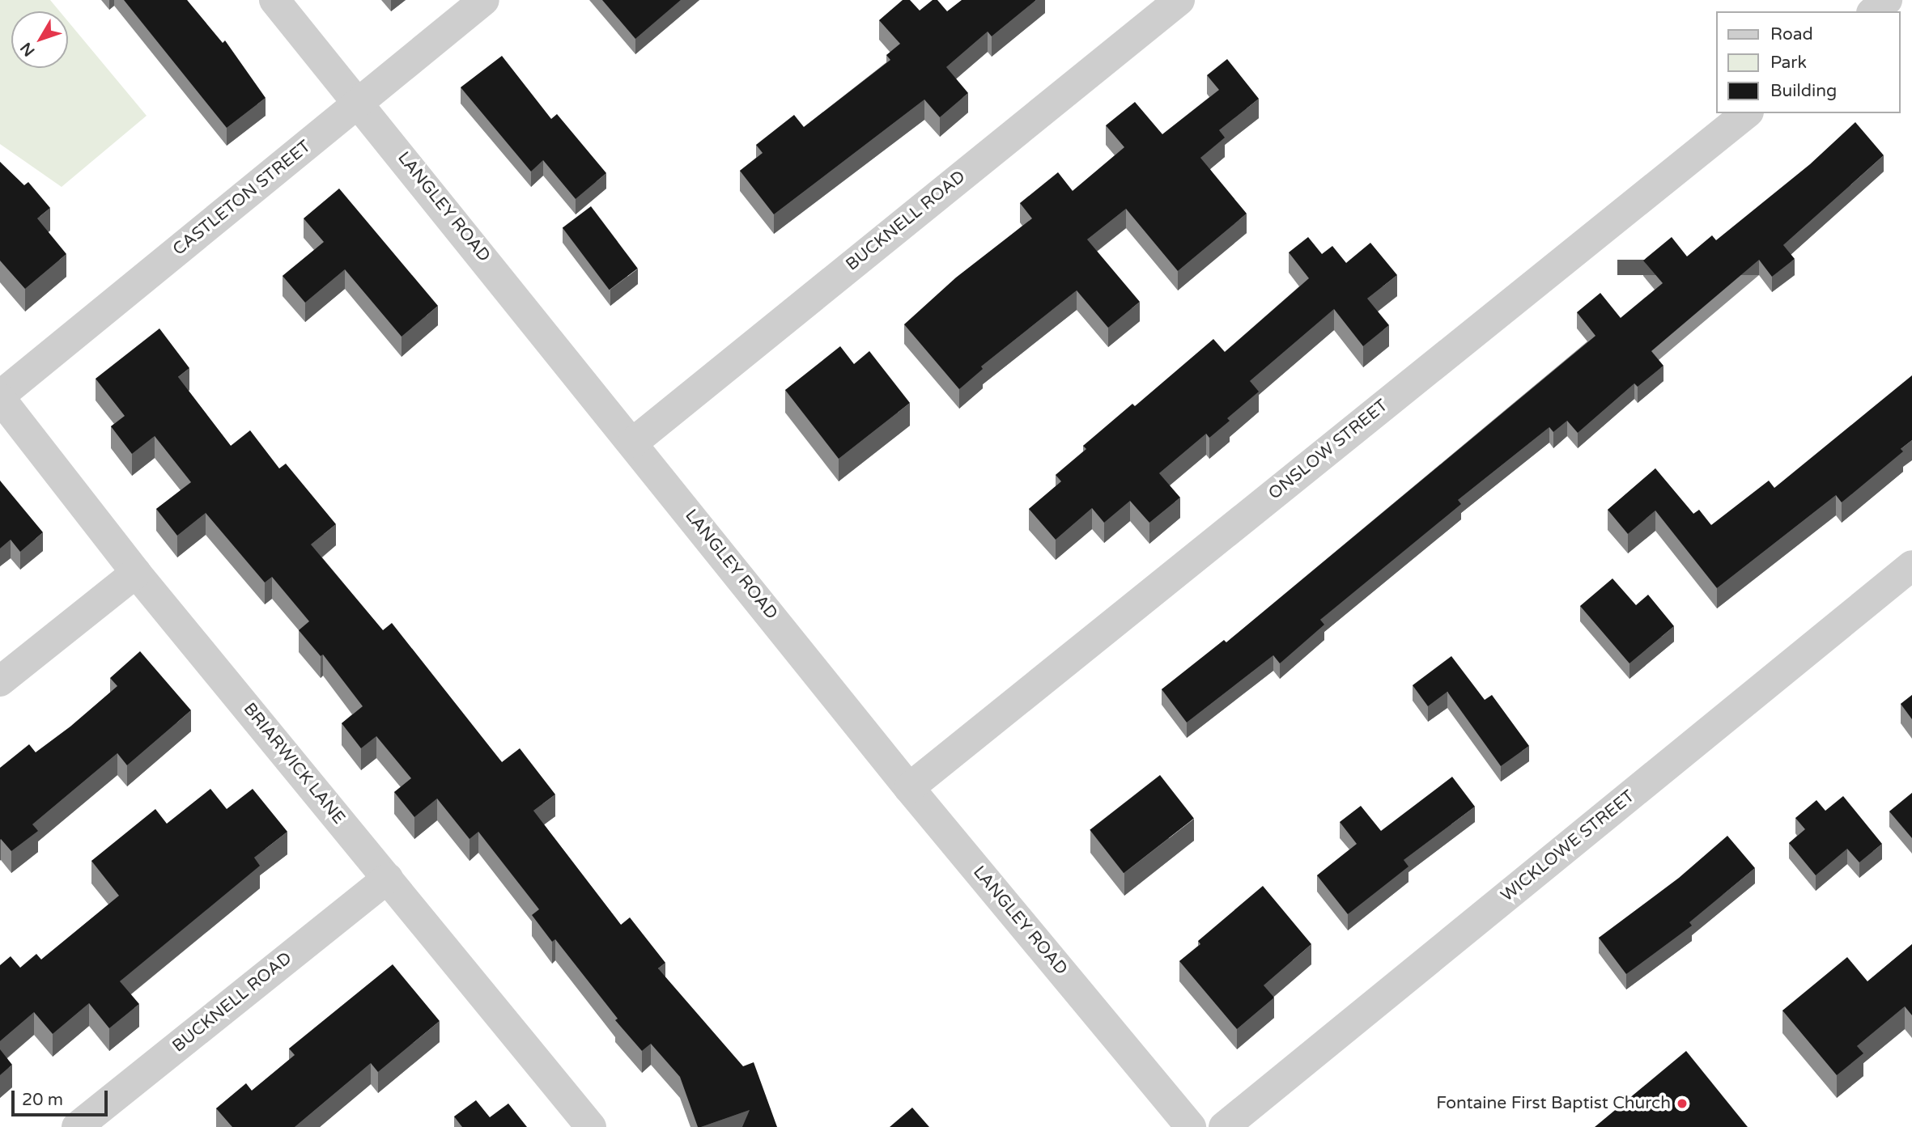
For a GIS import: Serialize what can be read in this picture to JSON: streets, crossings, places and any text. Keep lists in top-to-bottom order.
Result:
{
  "streets": {
    "street": [
      "CASTLETON STREET",
      "LANGLEY ROAD",
      "BUCKNELL ROAD",
      "ONSLOW STREET",
      "BRIARWICK LANE",
      "WICKLOWE STREET"
    ]
  },
  "crossings": [
    ["CASTLETON STREET", "LANGLEY ROAD"],
    ["CASTLETON STREET", "BRIARWICK LANE"],
    ["LANGLEY ROAD", "BUCKNELL ROAD"],
    ["LANGLEY ROAD", "ONSLOW STREET"],
    ["BUCKNELL ROAD", "BRIARWICK LANE"]
  ],
  "places": ["Fontaine First Baptist Church"],
  "legend": ["Road", "Park", "Building"],
  "scale_bar": "20 m",
  "north": "bottom left"
}
